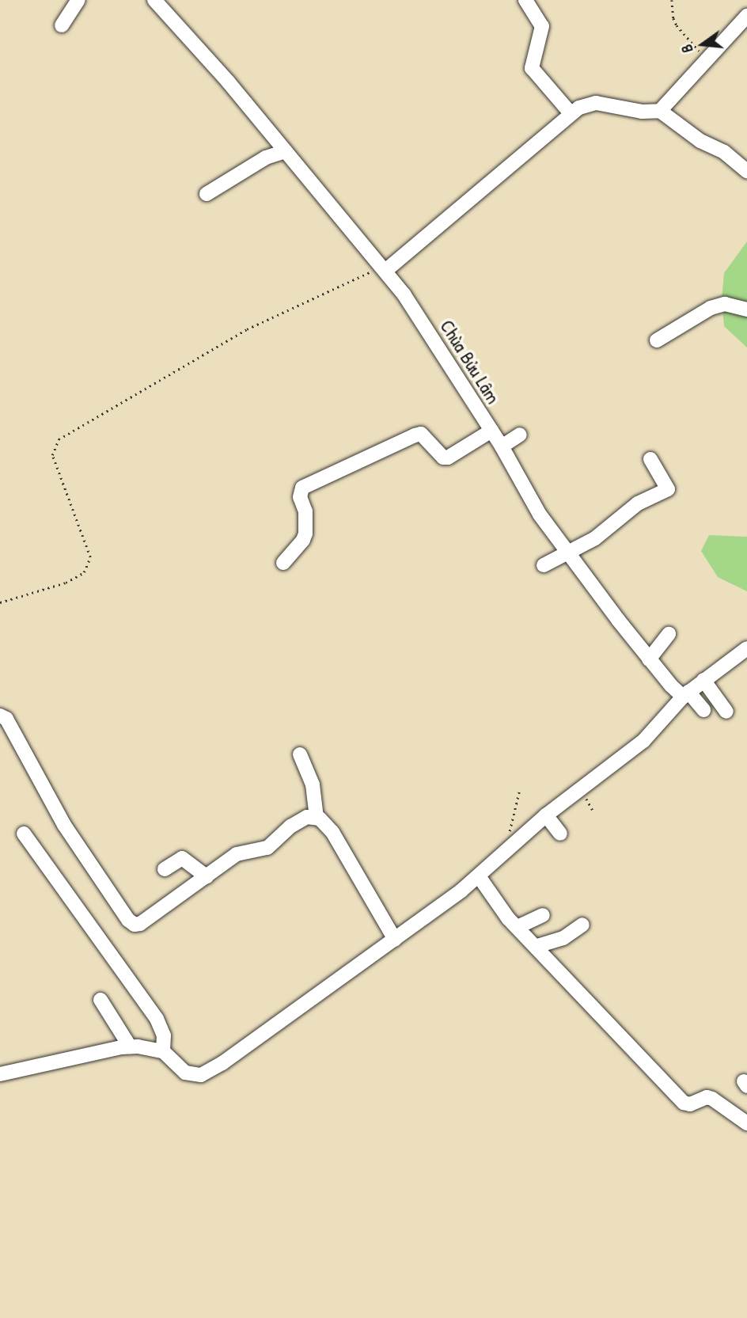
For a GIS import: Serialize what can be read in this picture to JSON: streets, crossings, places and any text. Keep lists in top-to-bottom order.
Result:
{
  "streets": {
    "street": ["Chùa Bửu Lâm"]
  },
  "north": "left"
}
